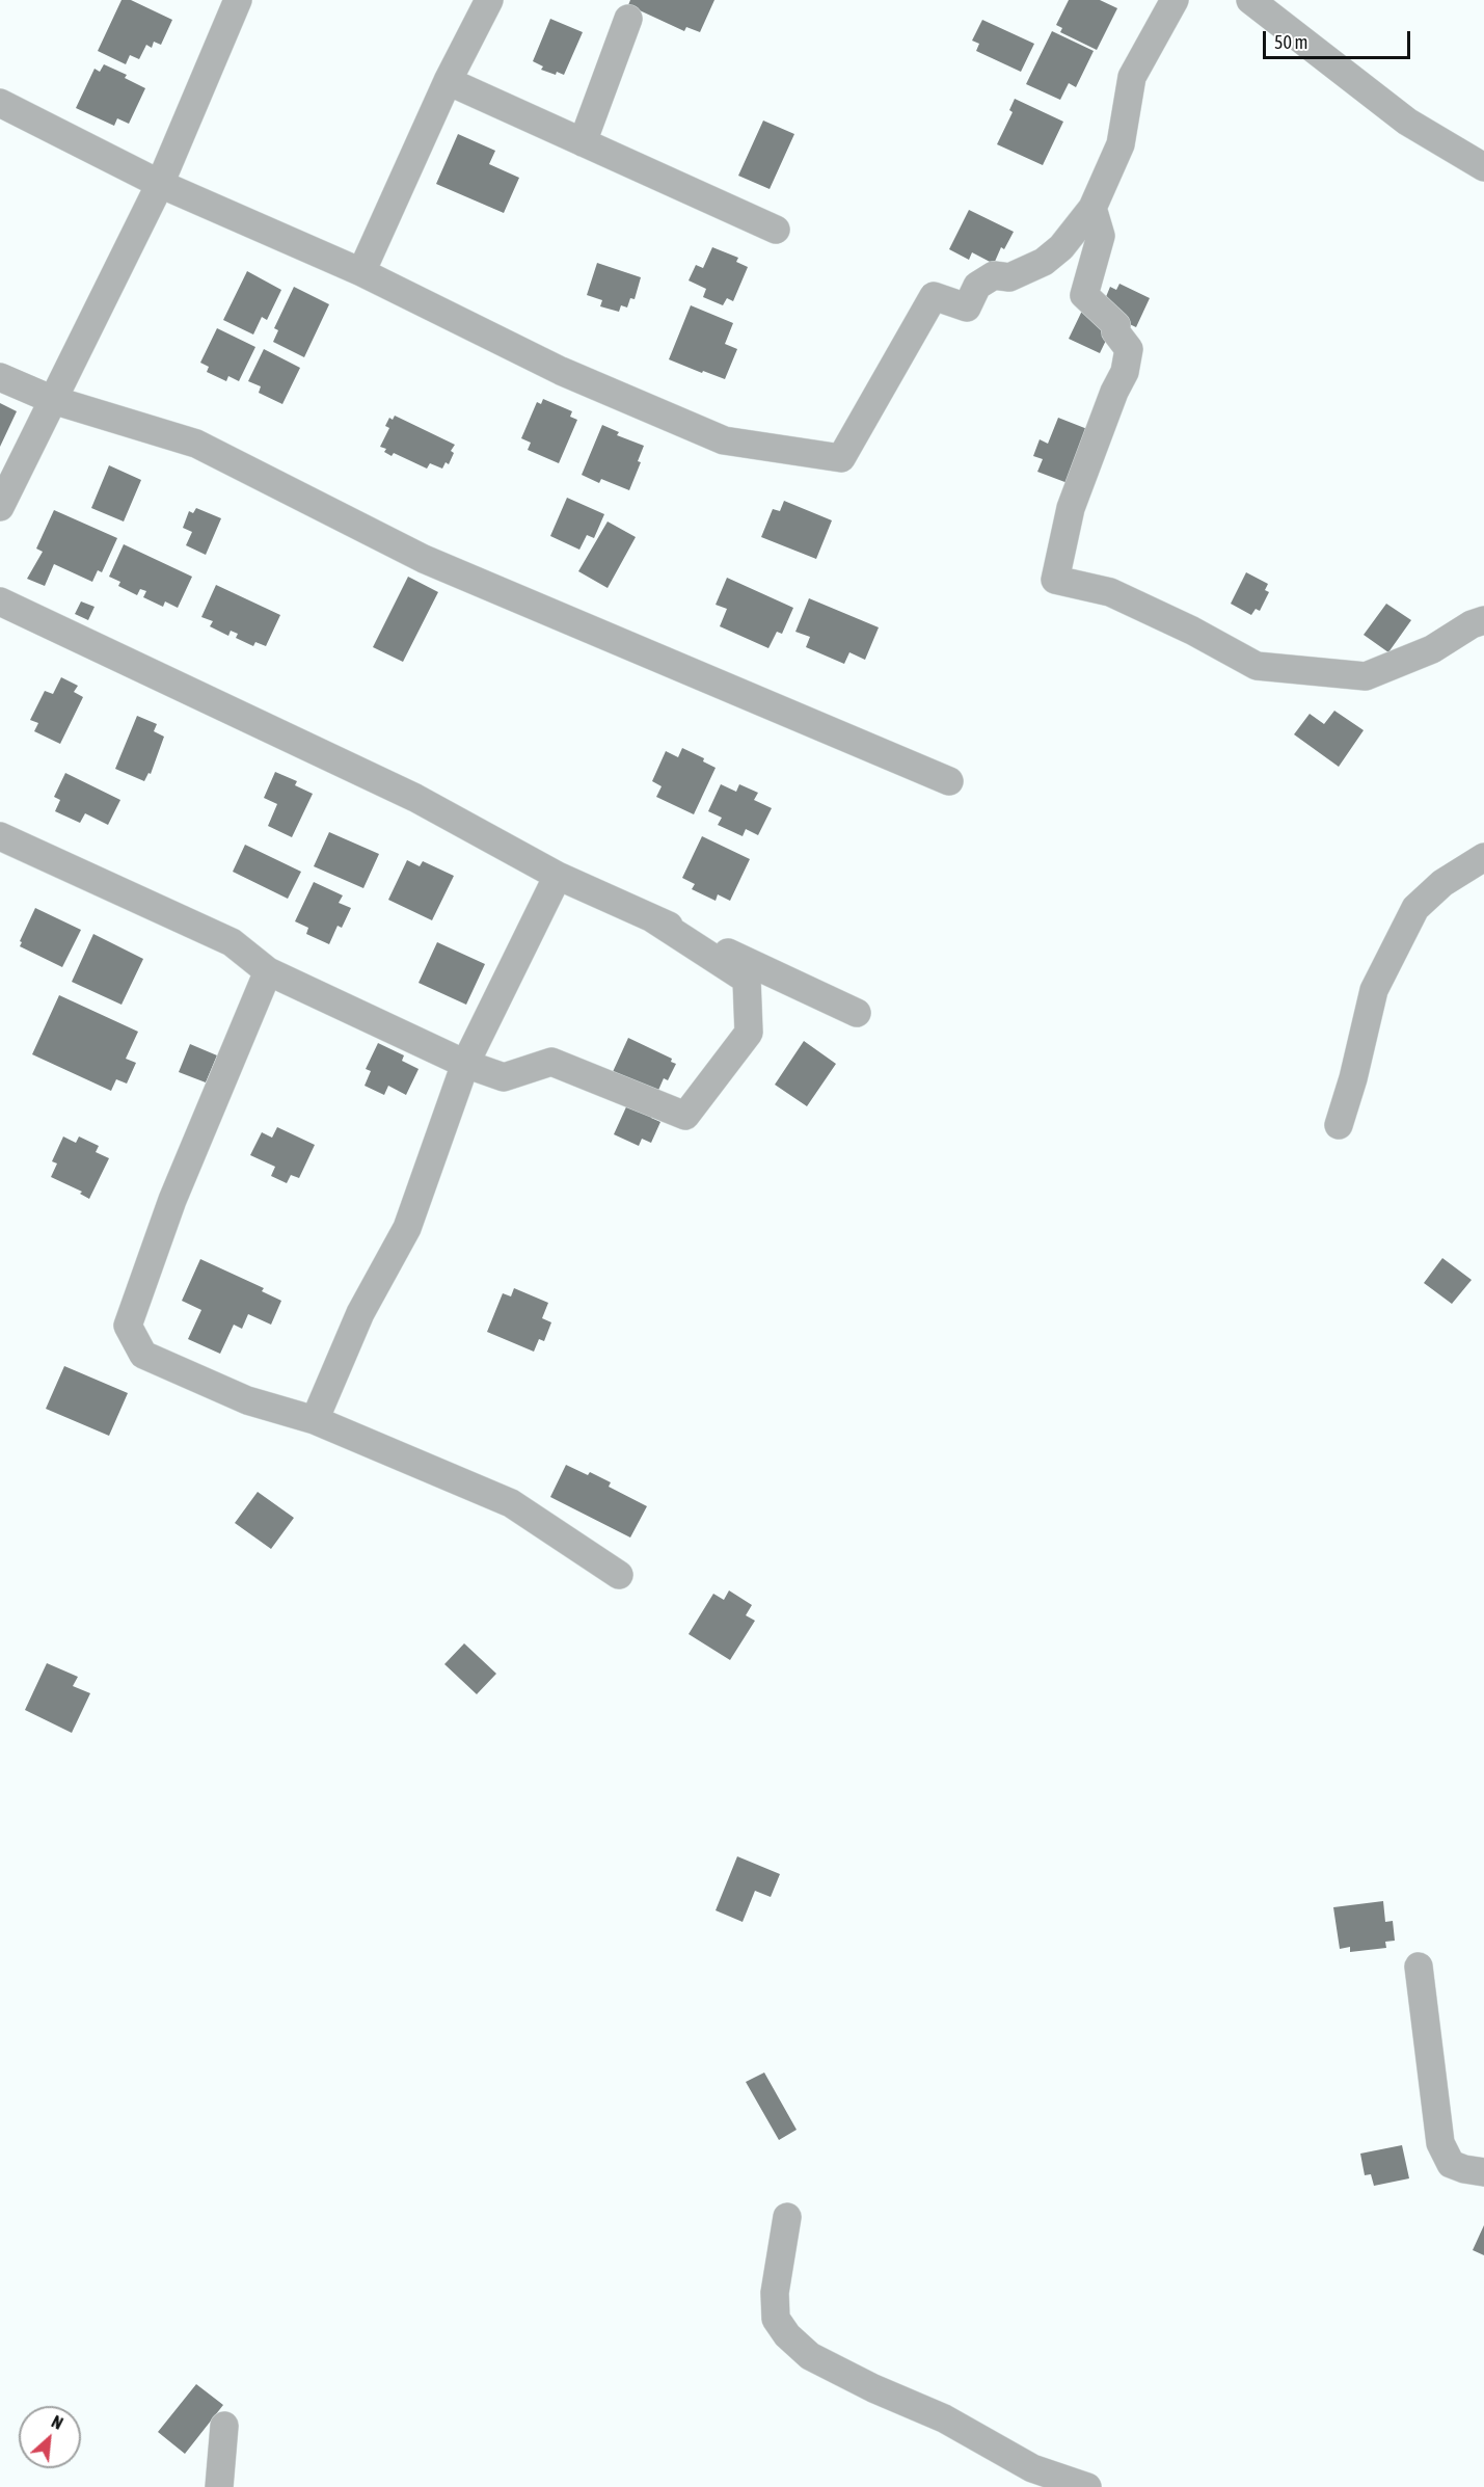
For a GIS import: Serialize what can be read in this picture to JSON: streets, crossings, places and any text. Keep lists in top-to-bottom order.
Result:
{
  "scale_bar": "50 m",
  "north": "top right"
}
